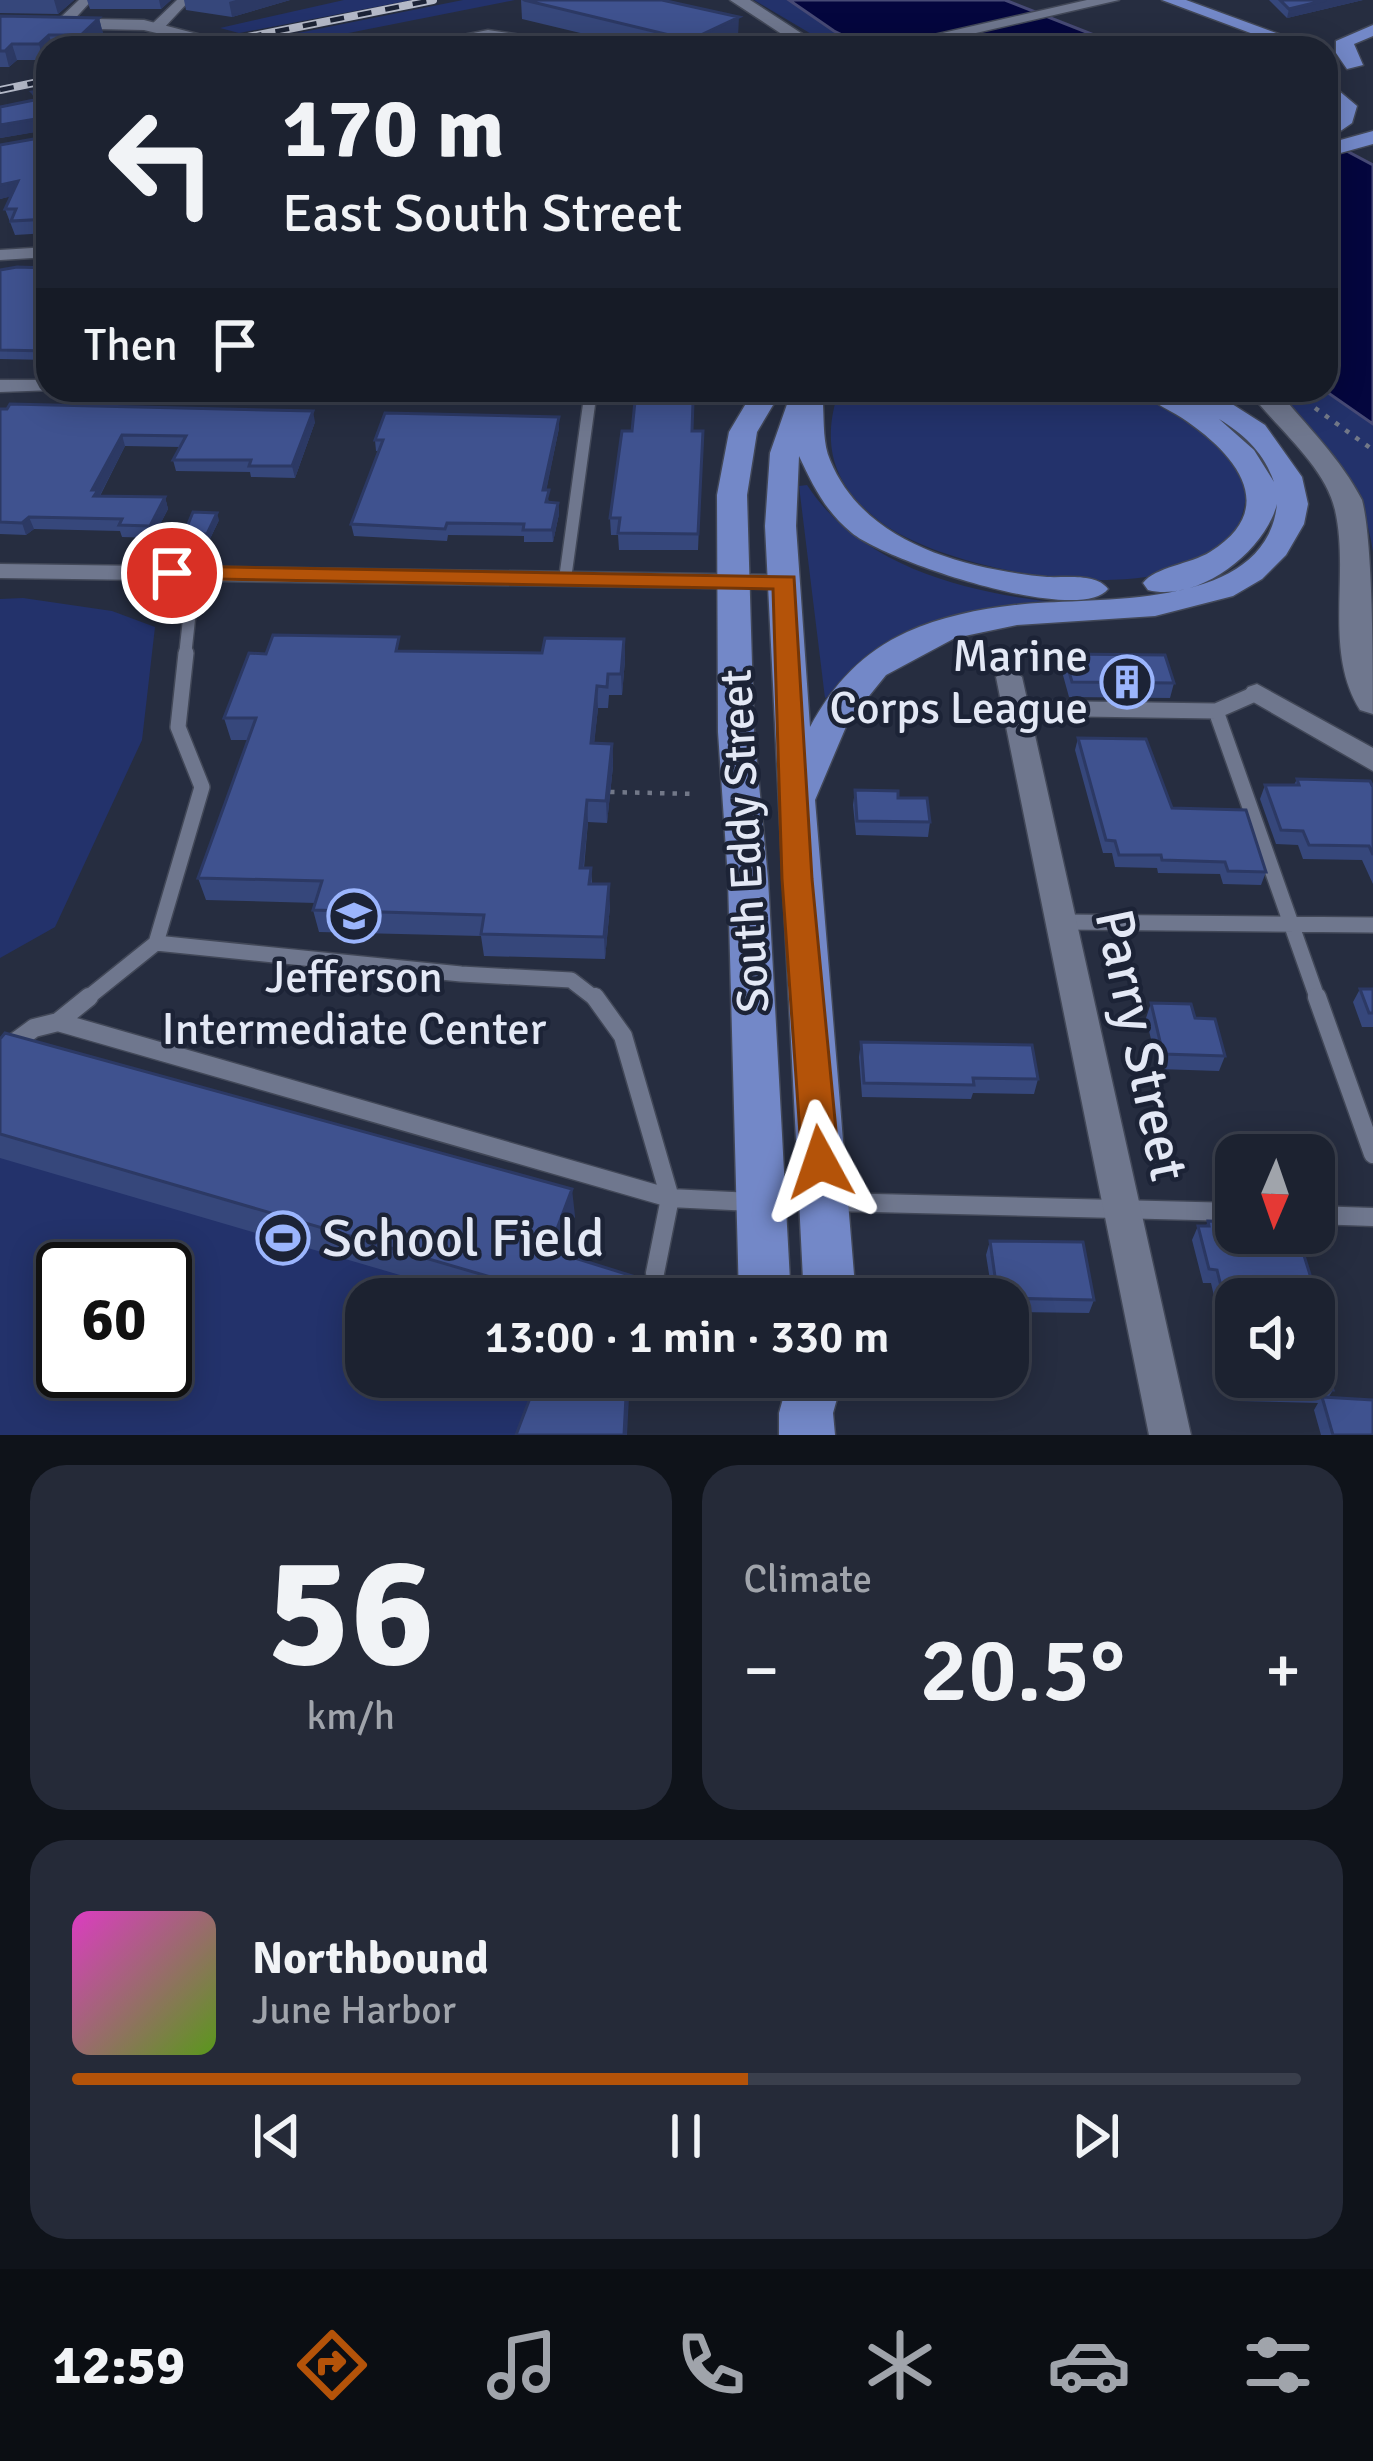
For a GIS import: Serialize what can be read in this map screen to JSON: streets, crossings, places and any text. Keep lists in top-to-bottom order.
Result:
{
  "streets": {
    "main road": ["South Eddy Street"],
    "street": ["Parry Street"]
  },
  "places": {
    "building": ["Marine Corps League"],
    "school or university": ["Jefferson Intermediate Center"],
    "sports": ["School Field"]
  },
  "north": "bottom",
  "page": {
    "turn": ["170 m", "East South Street"],
    "then": "Then",
    "limit": "60",
    "trip": "13:00 · 1 min · 330 m",
    "tile": [
      ["56", "km/h"],
      "Climate"
    ],
    "heat": ["−", "20.5°", "+"],
    "song": ["Northbound", "June Harbor"],
    "tabs": "12:59"
  }
}
